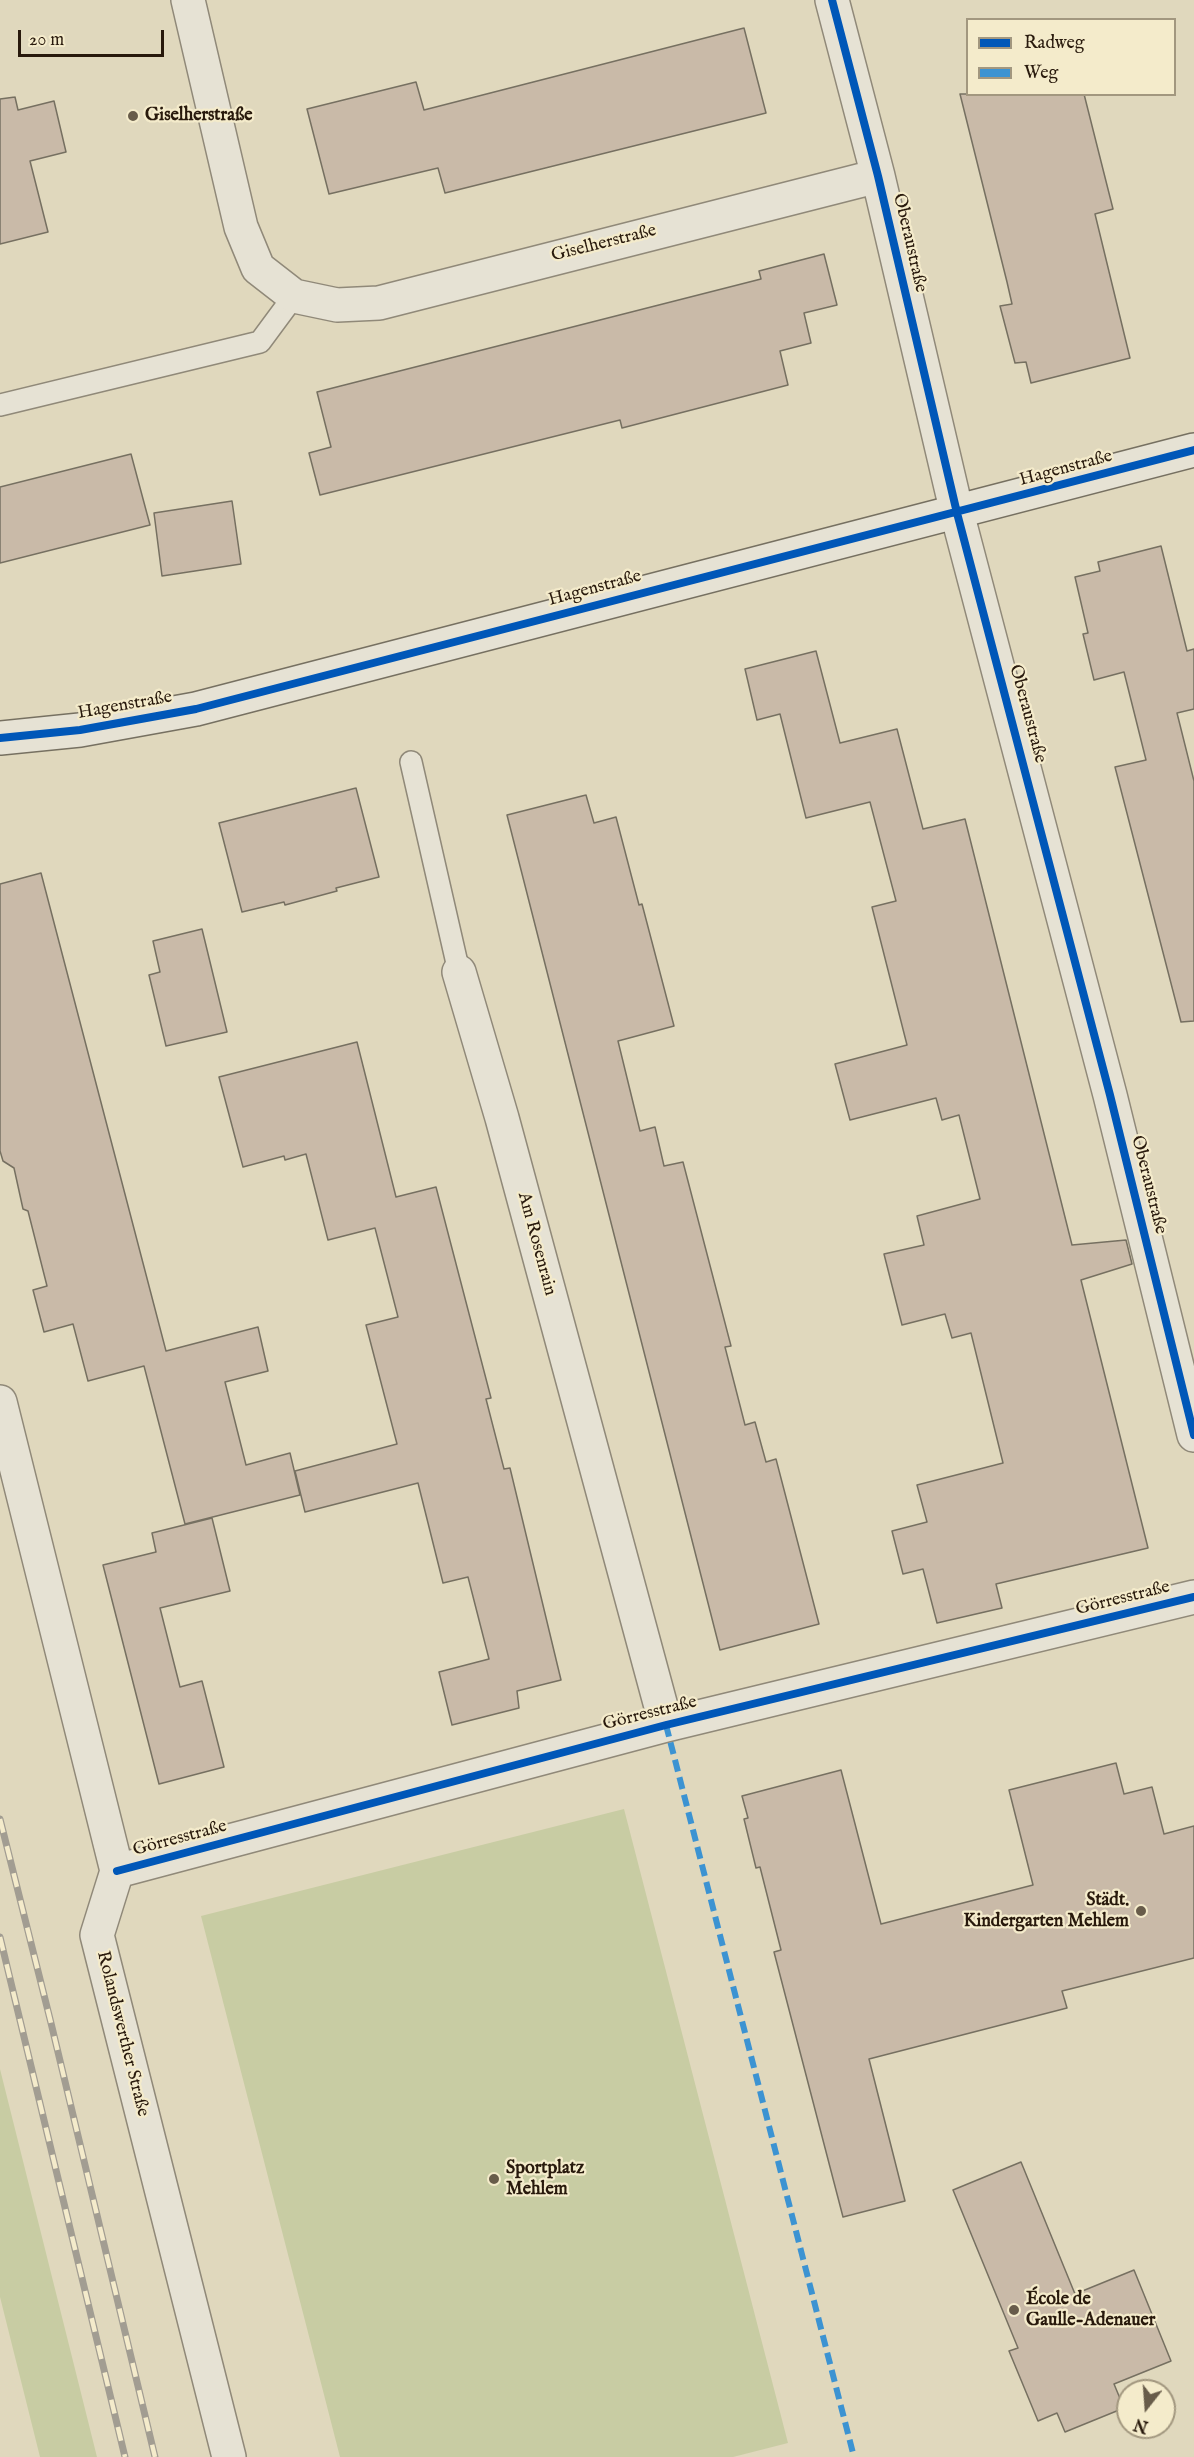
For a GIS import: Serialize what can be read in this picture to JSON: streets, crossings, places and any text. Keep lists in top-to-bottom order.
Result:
{
  "streets": {
    "street": [
      "Oberaustraße",
      "Giselherstraße",
      "Hagenstraße",
      "Am Rosenrain",
      "Görresstraße",
      "Rolandswerther Straße"
    ]
  },
  "crossings": [
    ["Oberaustraße", "Giselherstraße"],
    ["Oberaustraße", "Hagenstraße"],
    ["Am Rosenrain", "Görresstraße"],
    ["Görresstraße", "Rolandswerther Straße"]
  ],
  "places": [
    "Giselherstraße",
    "Städt. Kindergarten Mehlem",
    "Sportplatz Mehlem",
    "École de Gaulle-Adenauer"
  ],
  "legend": ["Radweg", "Weg"],
  "scale_bar": "20 m",
  "north": "bottom"
}
